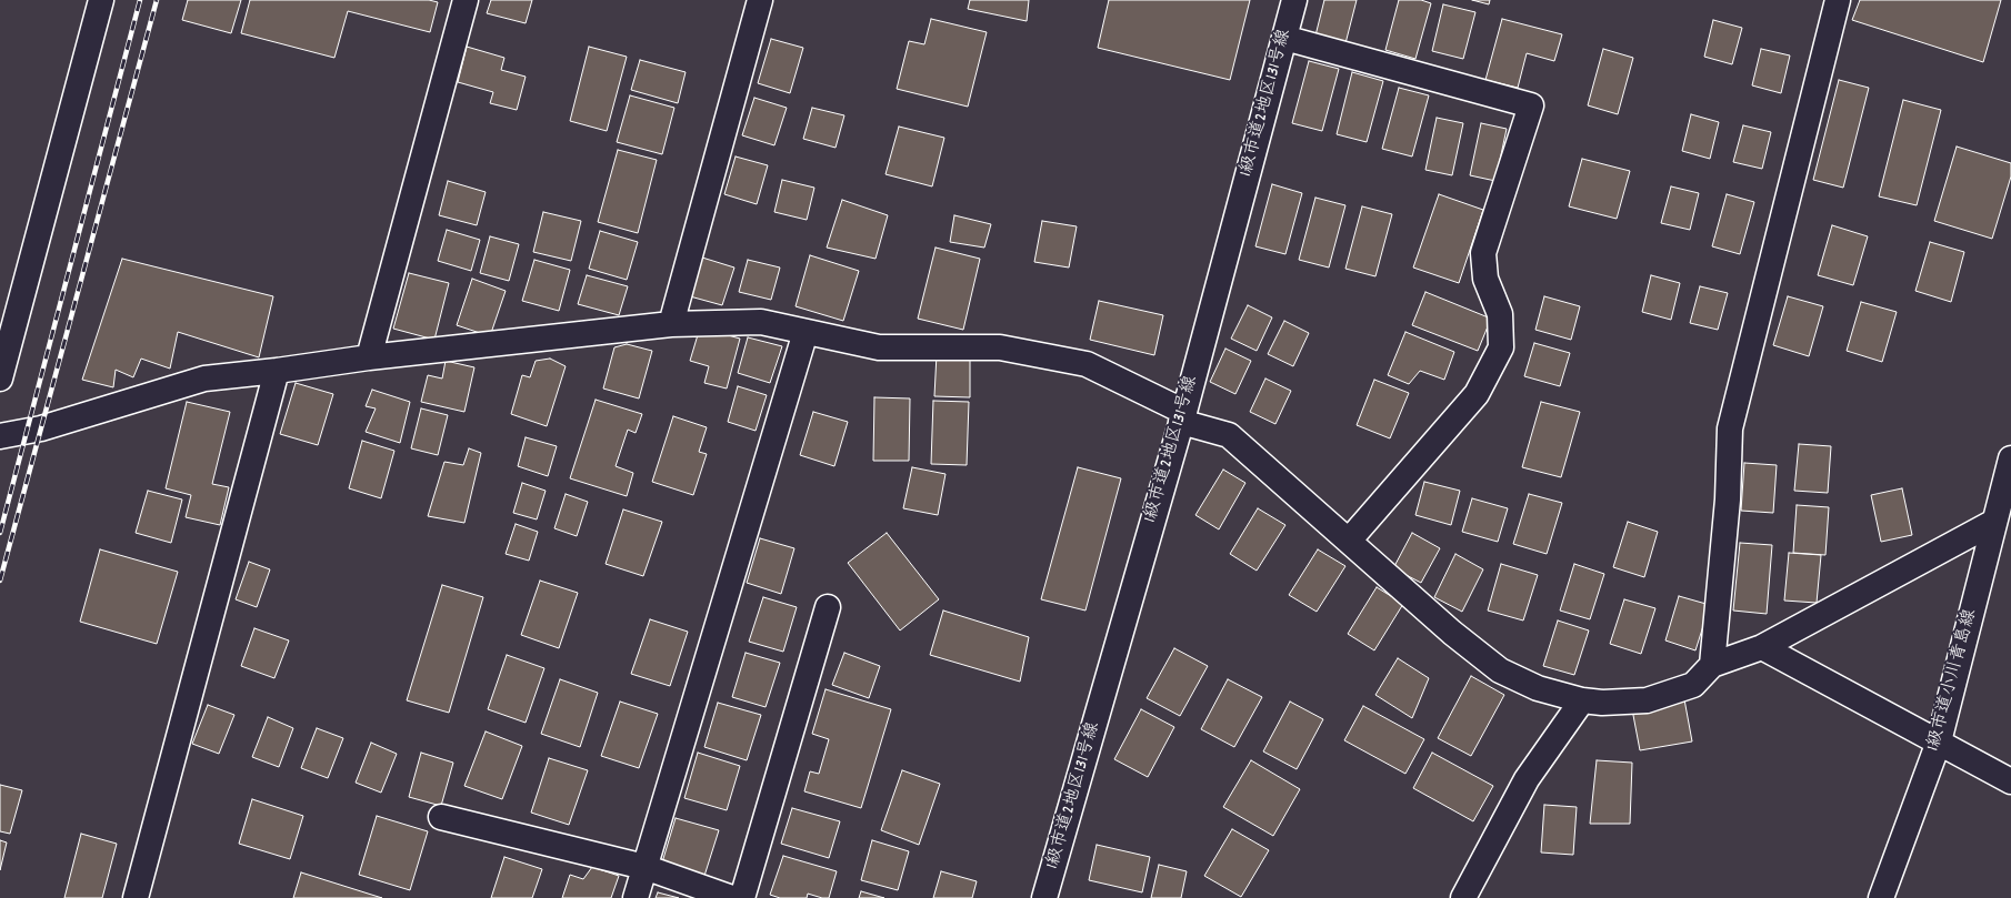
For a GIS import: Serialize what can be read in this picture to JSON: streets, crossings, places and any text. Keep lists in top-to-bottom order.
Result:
{
  "streets": {
    "street": ["1級市道2地区131号線", "1級市道小川青島線"]
  }
}
